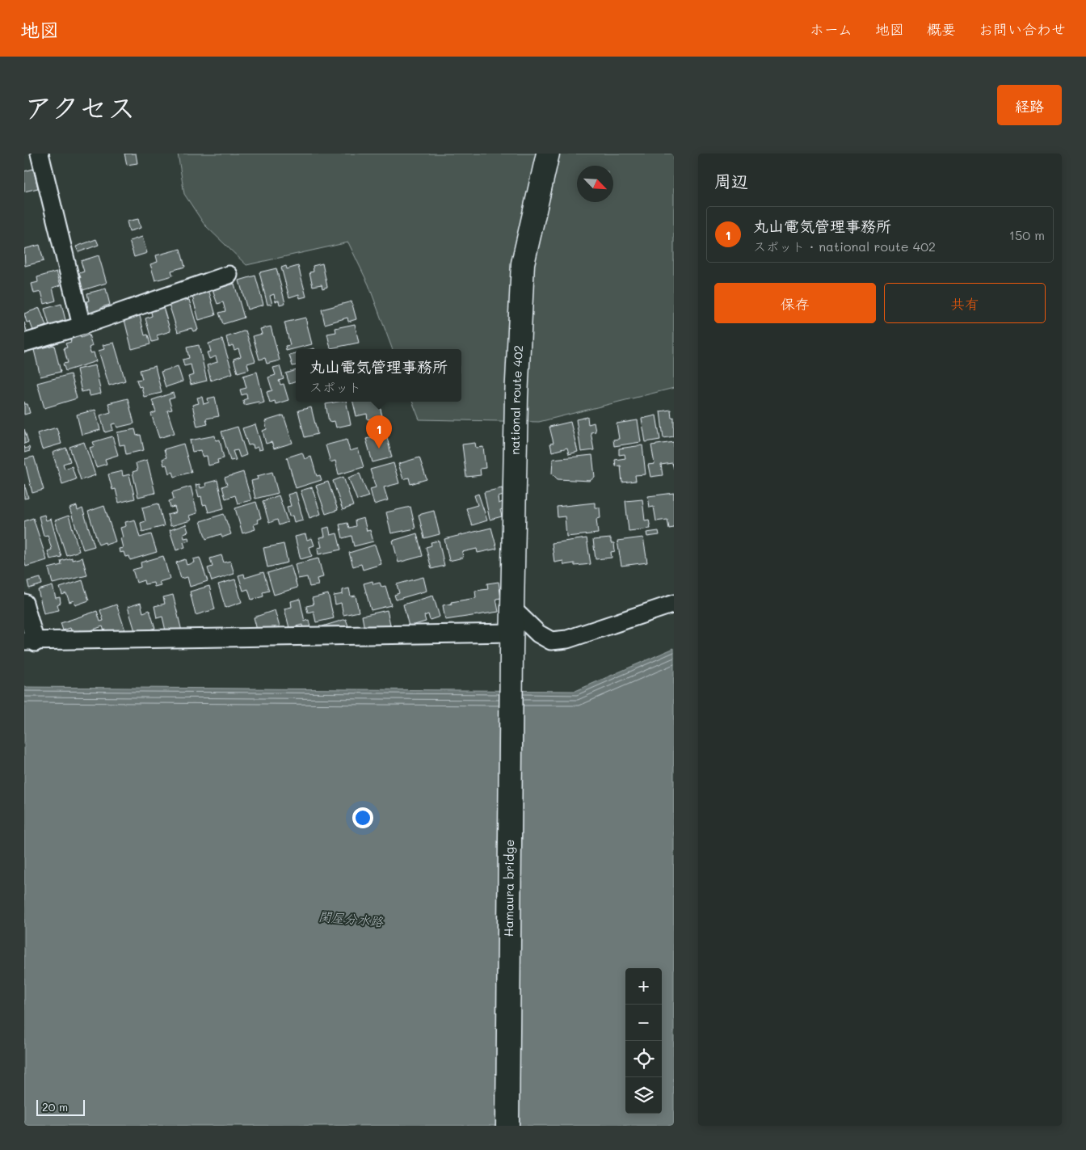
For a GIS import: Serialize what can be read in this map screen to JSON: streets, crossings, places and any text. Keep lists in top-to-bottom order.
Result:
{
  "streets": {
    "highway": ["national route 402", "Hamaura bridge"]
  },
  "crossings": [
    ["national route 402", "Hamaura bridge"]
  ],
  "water": ["関屋分水路"],
  "scale_bar": "20 m",
  "north": "bottom right",
  "page": {
    "header": "地図",
    "nav": [
      "ホーム",
      "地図",
      "概要",
      "お問い合わせ"
    ],
    "title": "アクセス",
    "buttons": [
      "経路",
      ["保存", "共有"]
    ],
    "heading": "周辺",
    "list": [
      {
        "mark": "1",
        "name": "丸山電気管理事務所",
        "note": "スポット · national route 402",
        "value": "150 m"
      }
    ],
    "popup": ["丸山電気管理事務所", "スポット"],
    "pins": "1",
    "map_buttons": ["+", "−"],
    "scale": "20 m"
  }
}
